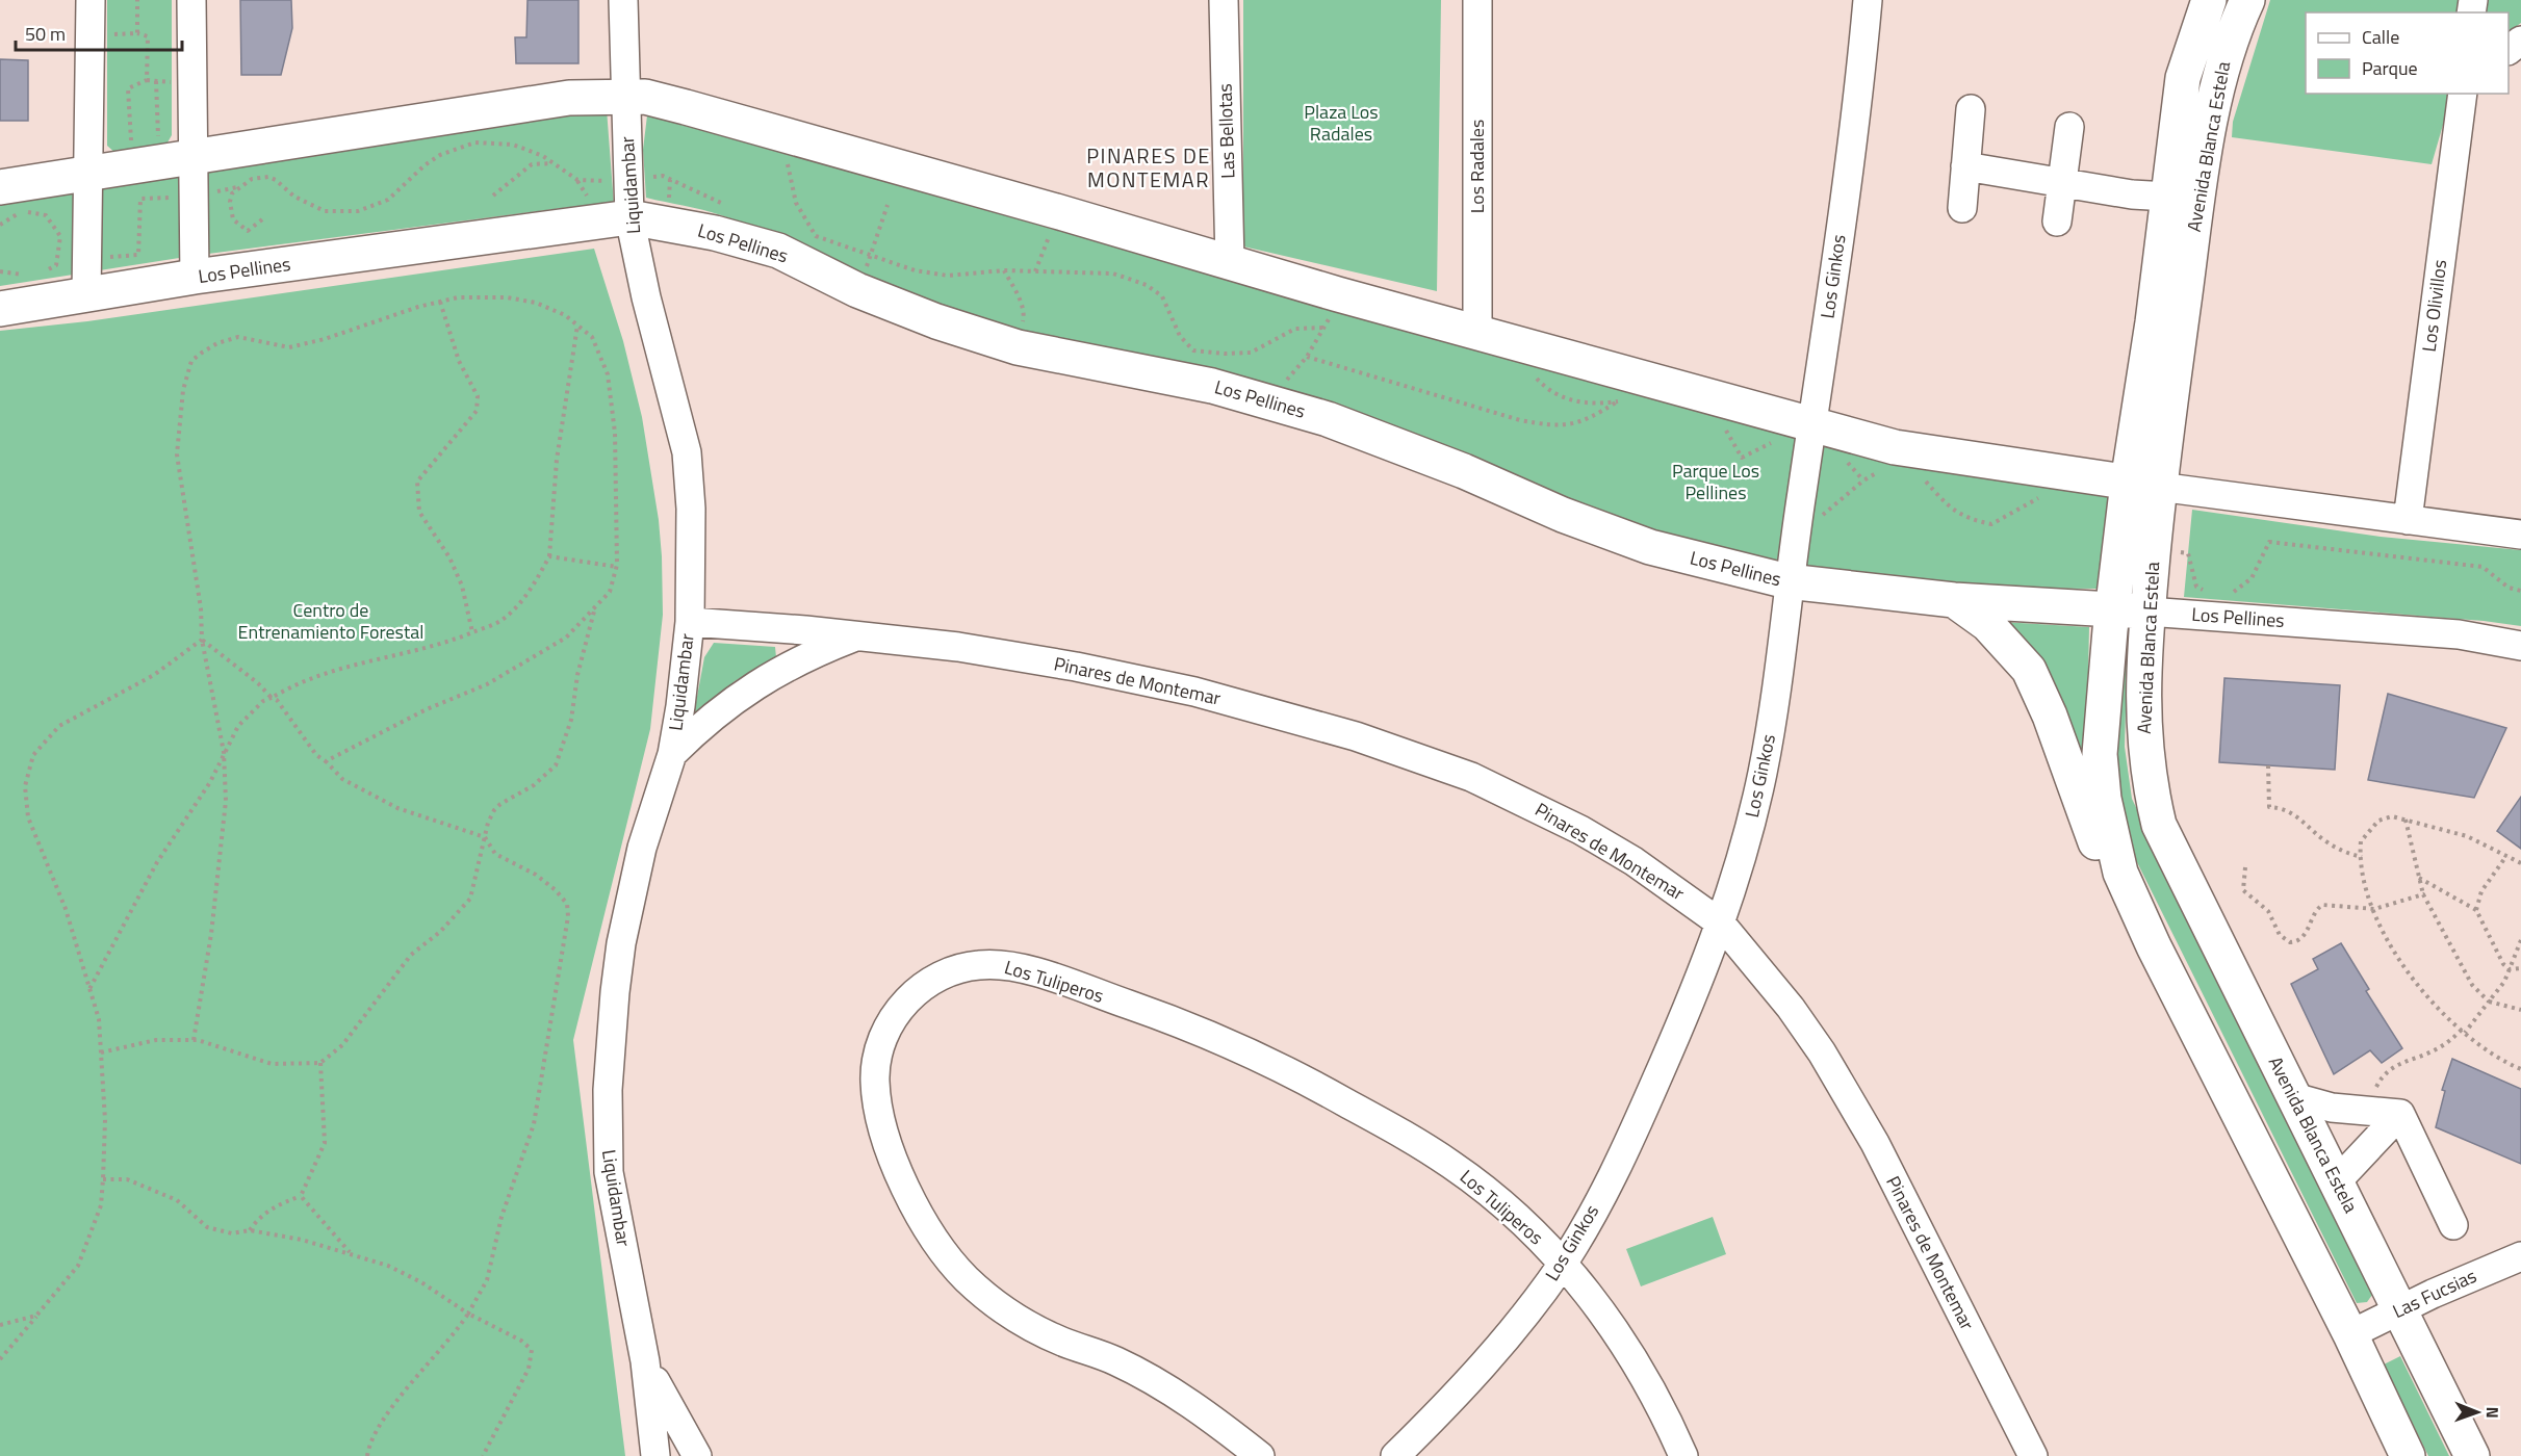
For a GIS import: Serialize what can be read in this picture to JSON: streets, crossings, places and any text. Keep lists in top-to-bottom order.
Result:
{
  "streets": {
    "main road": ["Avenida Blanca Estela", "Los Pellines"],
    "street": [
      "Las Bellotas",
      "Los Radales",
      "Liquidambar",
      "Los Ginkos",
      "Los Olivillos",
      "Pinares de Montemar",
      "Los Tuliperos",
      "Las Fucsias"
    ]
  },
  "crossings": [
    ["Avenida Blanca Estela", "Los Pellines"],
    ["Avenida Blanca Estela", "Las Fucsias"],
    ["Liquidambar", "Los Pellines"],
    ["Liquidambar", "Pinares de Montemar"],
    ["Los Pellines", "Los Ginkos"],
    ["Los Ginkos", "Pinares de Montemar"],
    ["Los Ginkos", "Los Tuliperos"]
  ],
  "districts": ["PINARES DE MONTEMAR"],
  "parks": ["Plaza Los Radales", "Parque Los Pellines", "Centro de Entrenamiento Forestal"],
  "legend": ["Calle", "Parque"],
  "scale_bar": "50 m",
  "north": "right"
}
